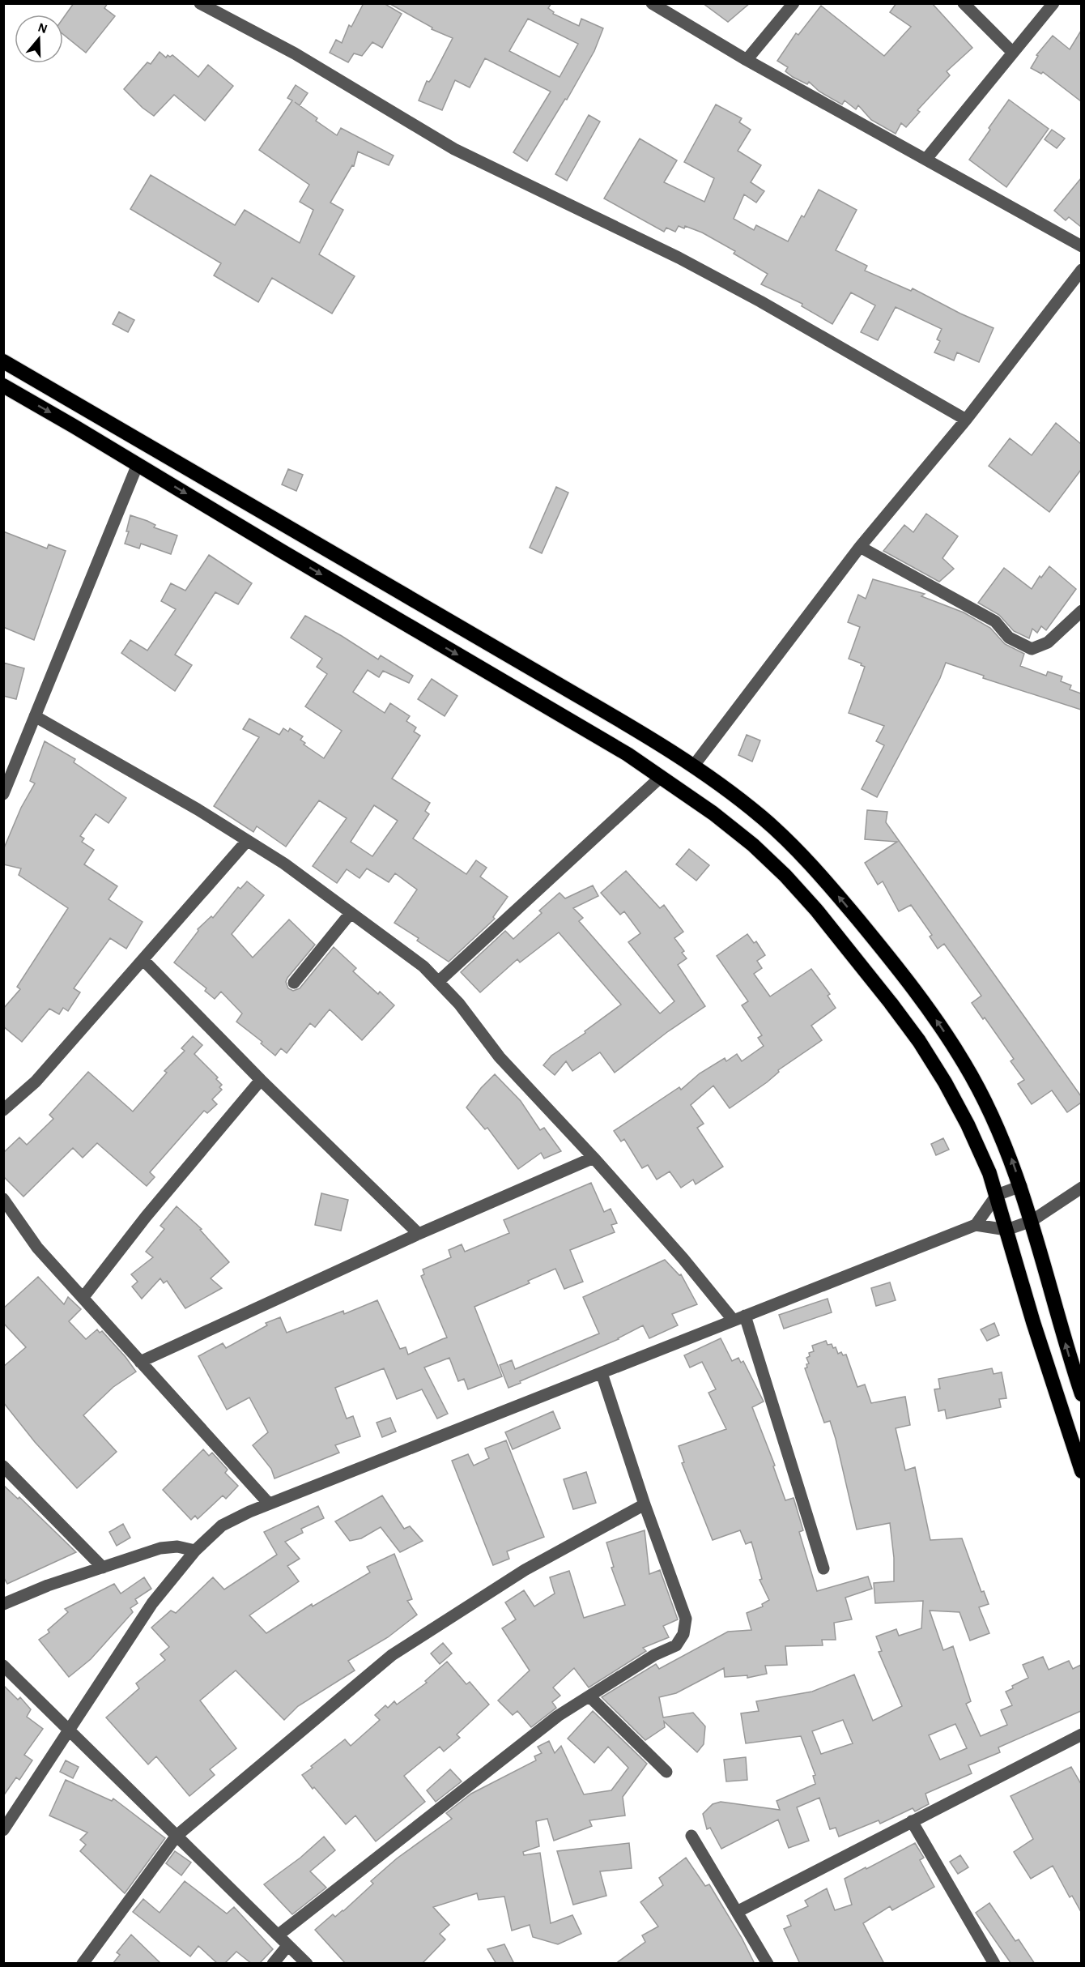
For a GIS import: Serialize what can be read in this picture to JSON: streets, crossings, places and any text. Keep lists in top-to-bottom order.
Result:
{
  "north": "top"
}
